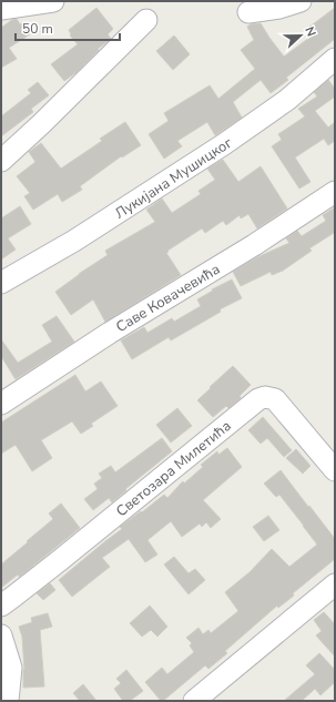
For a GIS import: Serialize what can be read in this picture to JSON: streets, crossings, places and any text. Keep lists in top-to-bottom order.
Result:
{
  "streets": {
    "street": ["Лукијана Мушицког", "Саве Ковачевића", "Светозара Милетића"]
  },
  "scale_bar": "50 m",
  "north": "right"
}
